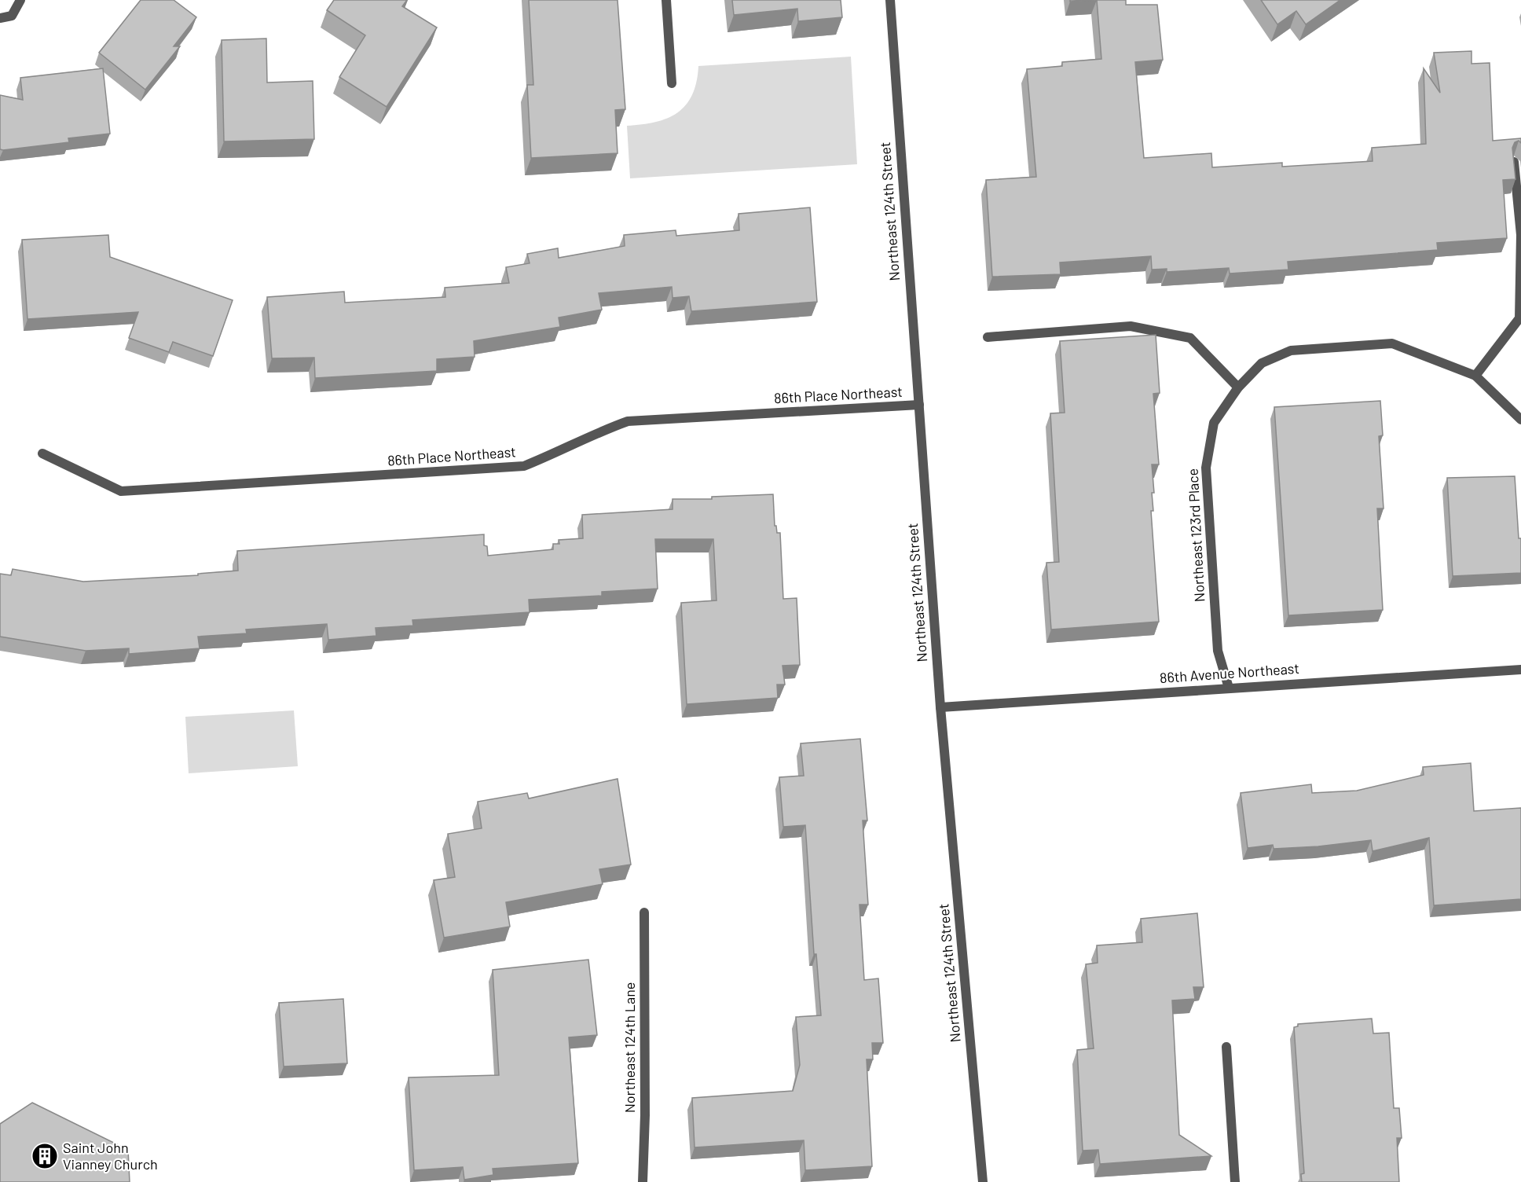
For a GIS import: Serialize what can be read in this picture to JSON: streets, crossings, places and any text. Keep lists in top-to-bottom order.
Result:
{
  "streets": {
    "street": [
      "Northeast 124th Street",
      "86th Place Northeast",
      "Northeast 123rd Place",
      "86th Avenue Northeast",
      "Northeast 124th Lane"
    ]
  },
  "crossings": [
    ["Northeast 124th Street", "86th Place Northeast"],
    ["Northeast 124th Street", "86th Avenue Northeast"],
    ["Northeast 123rd Place", "86th Avenue Northeast"]
  ],
  "places": {
    "building": ["Saint John Vianney Church"]
  }
}
